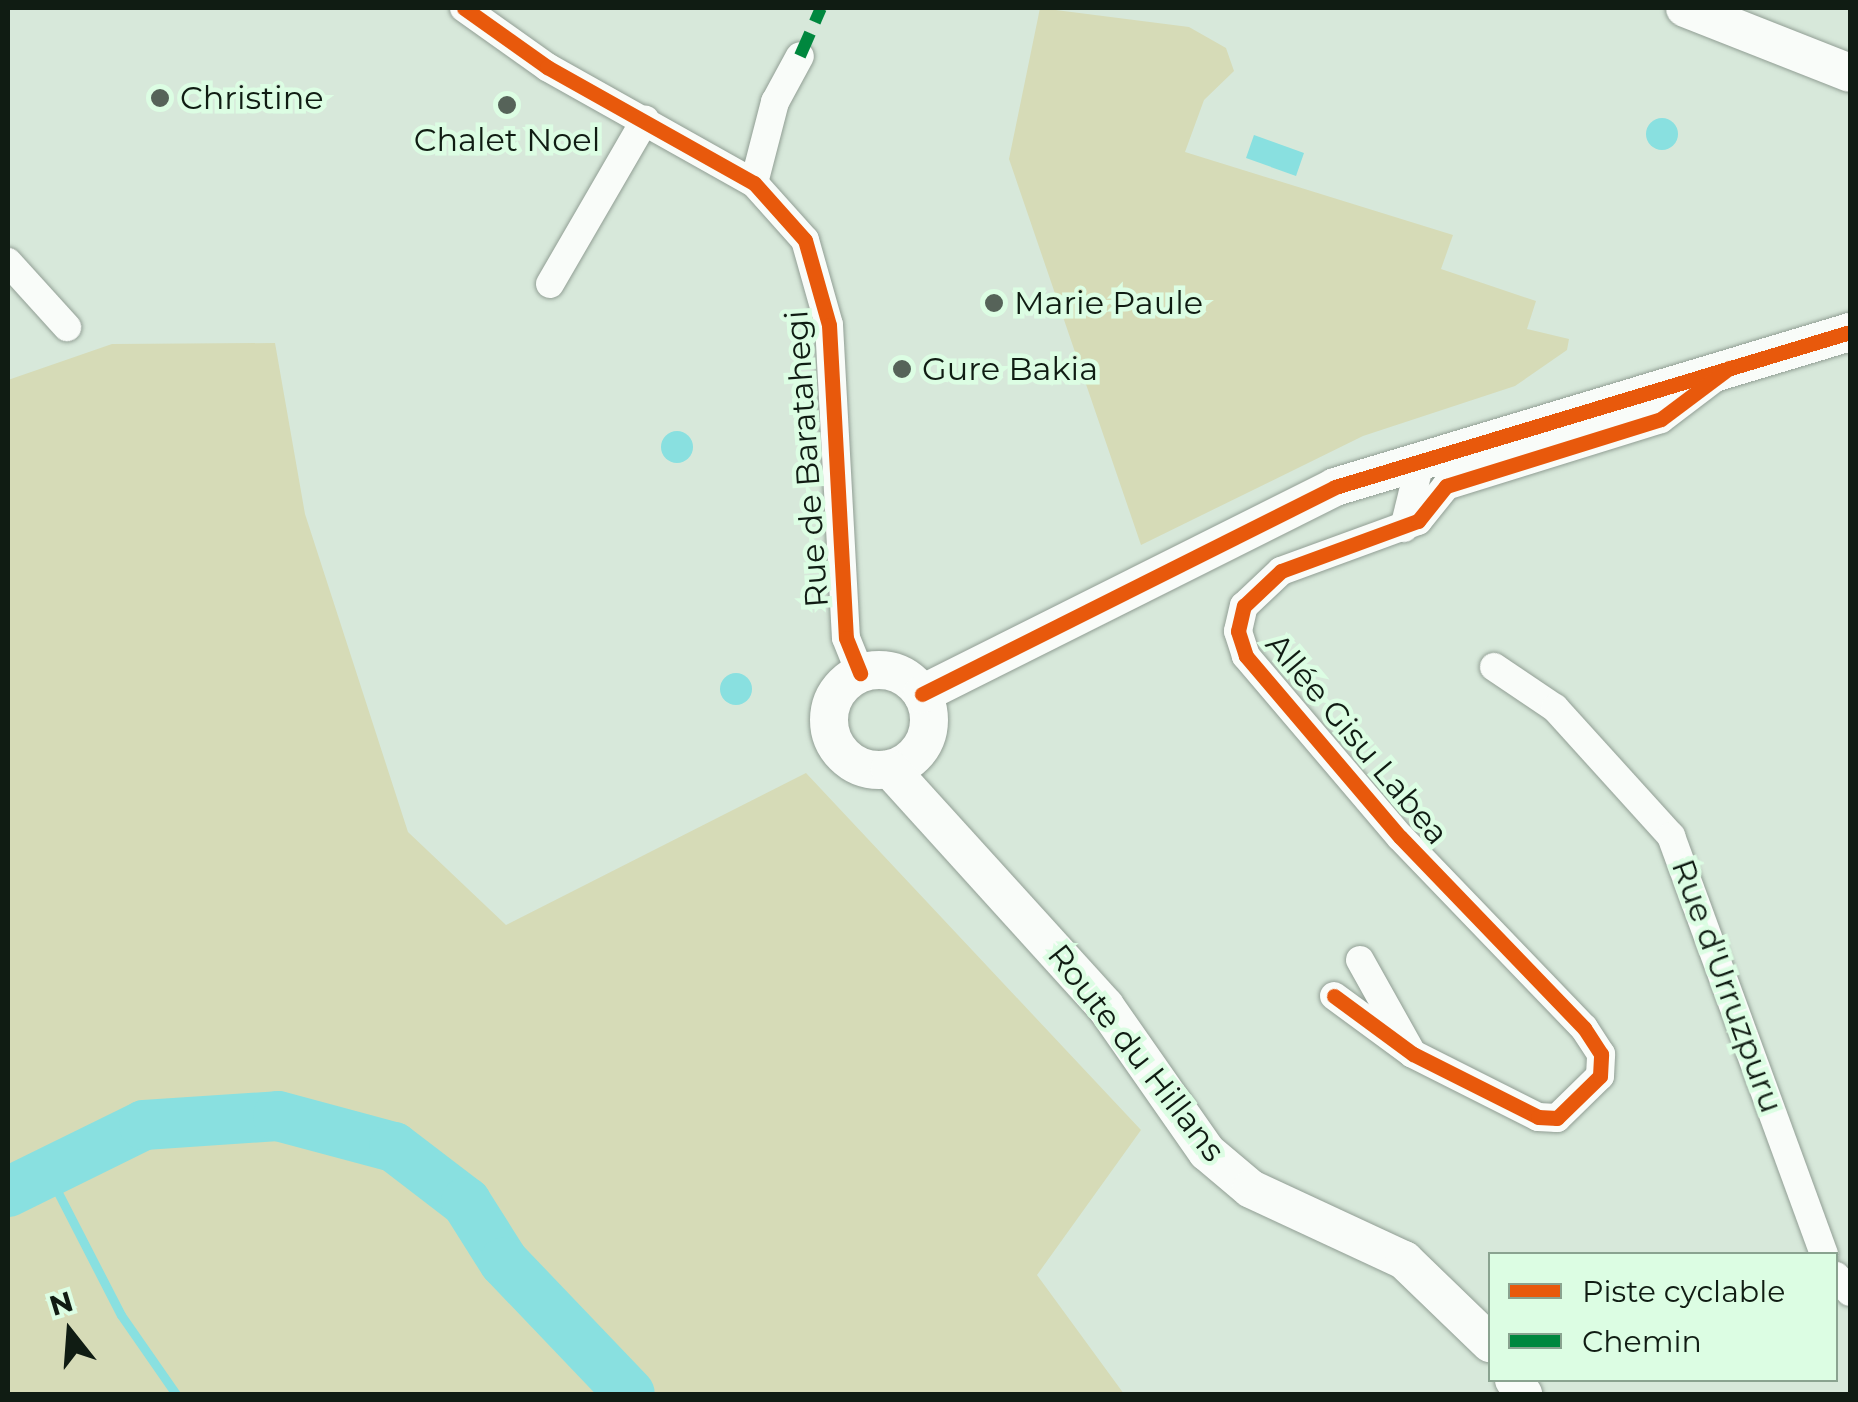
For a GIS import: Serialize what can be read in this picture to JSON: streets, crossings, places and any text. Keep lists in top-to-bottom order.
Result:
{
  "streets": {
    "street": [
      "Rue de Baratahegi",
      "Allée Gisu Labea",
      "Rue d'Urruzpuru",
      "Route du Hillans"
    ]
  },
  "crossings": [
    ["Rue de Baratahegi", "Route du Hillans"]
  ],
  "places": [
    "Christine",
    "Chalet Noel",
    "Marie Paule",
    "Gure Bakia"
  ],
  "legend": ["Piste cyclable", "Chemin"],
  "north": "top"
}
